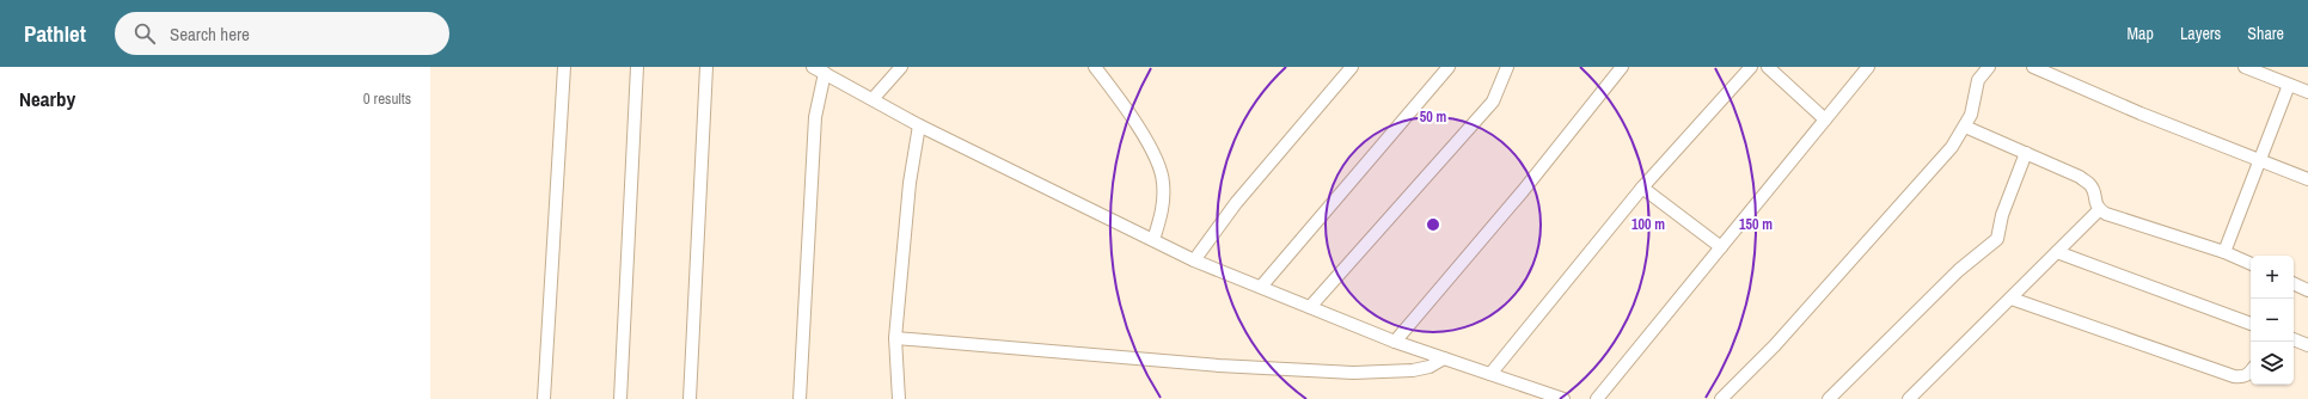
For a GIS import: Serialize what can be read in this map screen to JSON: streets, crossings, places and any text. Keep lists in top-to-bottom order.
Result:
{
  "page": {
    "header": "Pathlet",
    "search": "Search here",
    "nav": ["Map", "Layers", "Share"],
    "heading": ["Nearby", "0 results"],
    "map_buttons": ["+", "−"]
  },
  "rings": ["50 m", "100 m", "150 m"]
}
